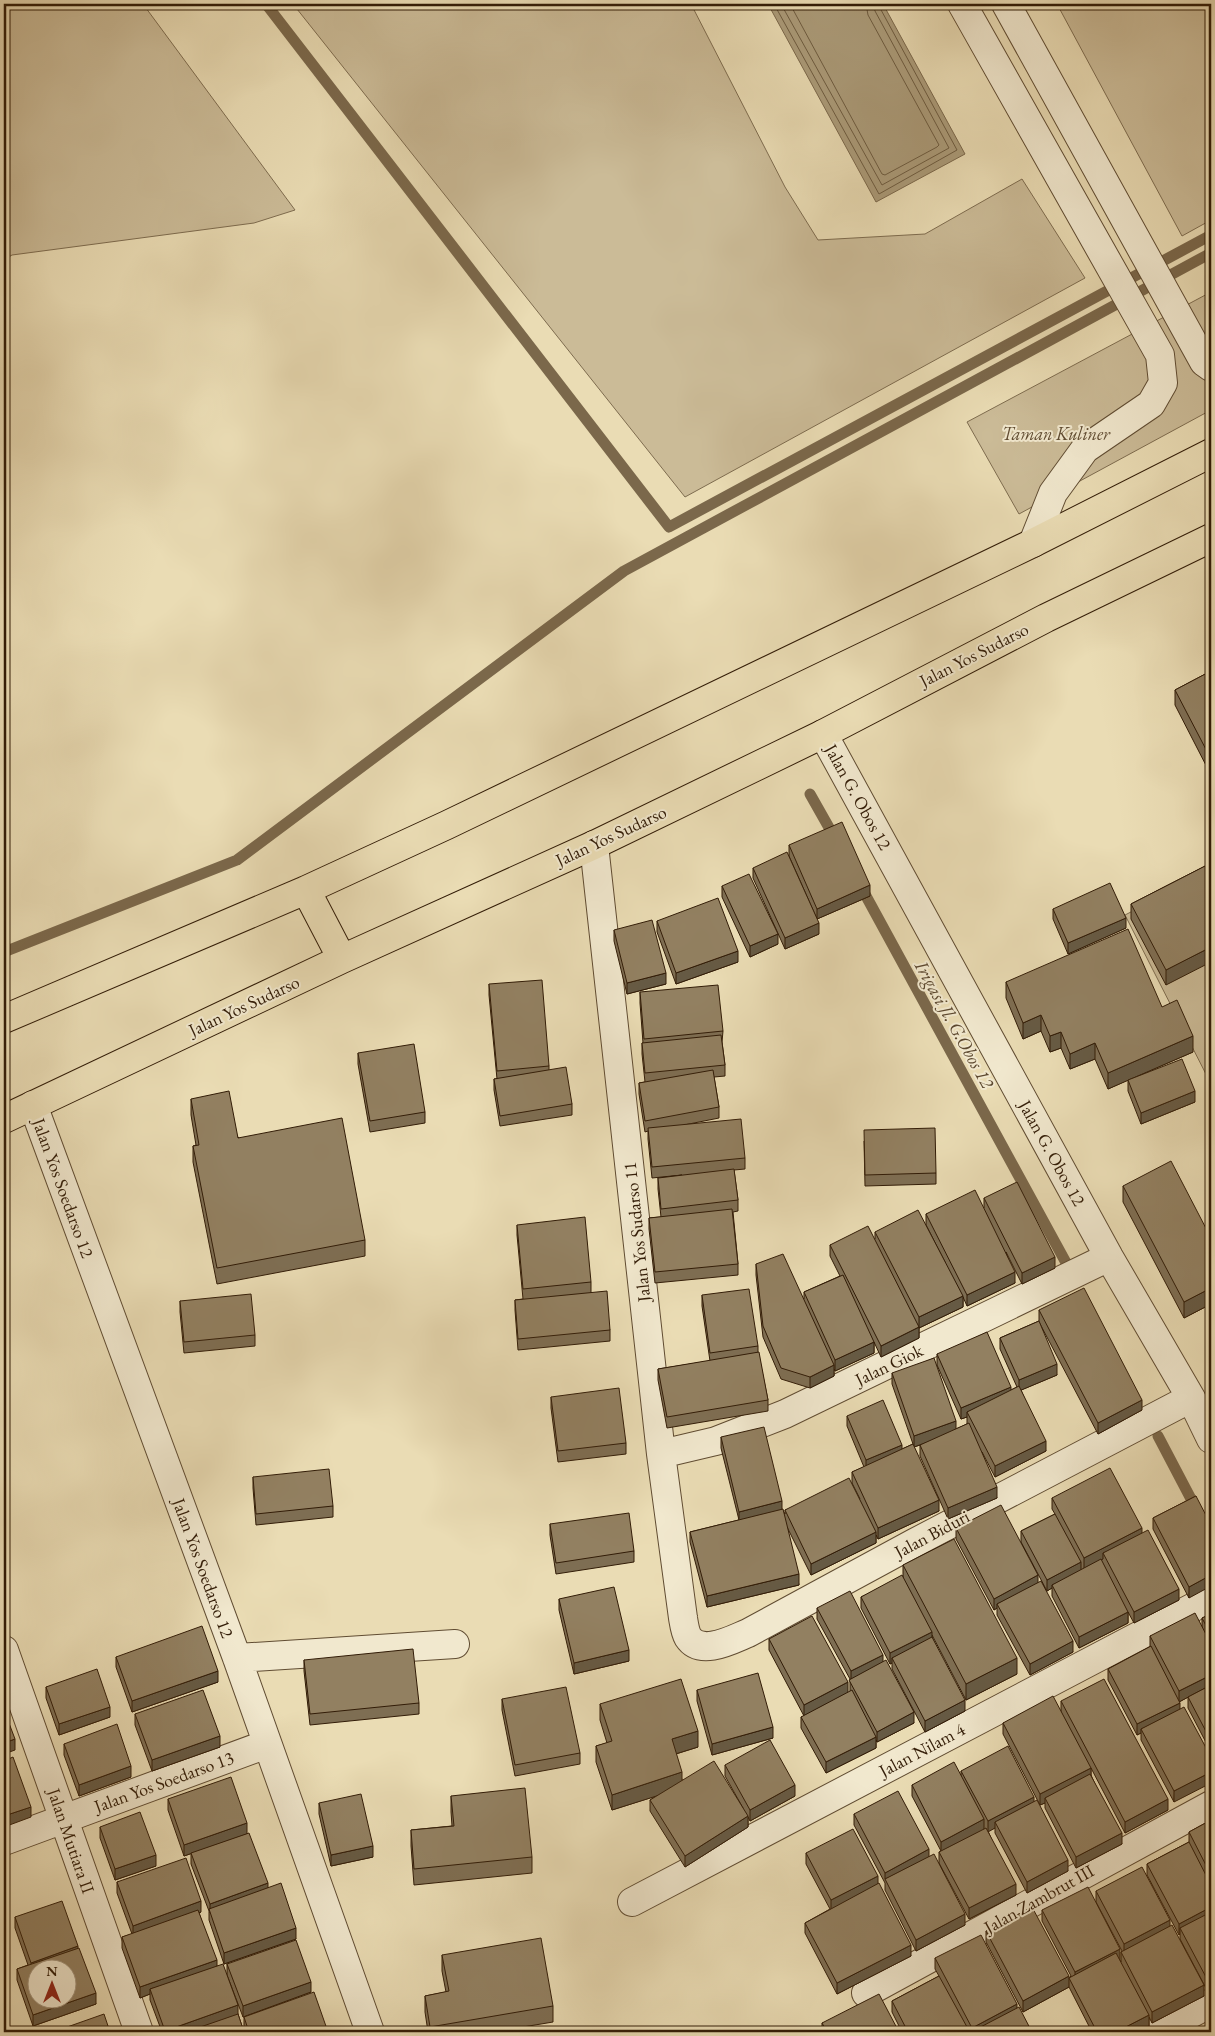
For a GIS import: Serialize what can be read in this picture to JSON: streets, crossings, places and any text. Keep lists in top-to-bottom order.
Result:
{
  "streets": {
    "main road": ["Jalan Yos Sudarso"],
    "street": [
      "Jalan G. Obos 12",
      "Jalan Yos Soedarso 12",
      "Jalan Yos Sudarso 11",
      "Jalan Giok",
      "Jalan Biduri",
      "Jalan Nilam 4",
      "Jalan Yos Soedarso 13",
      "Jalan Mutiara II",
      "Jalan Zambrut III"
    ]
  },
  "crossings": [
    ["Jalan Yos Sudarso", "Jalan G. Obos 12"],
    ["Jalan Yos Sudarso", "Jalan Yos Soedarso 12"],
    ["Jalan Yos Sudarso", "Jalan Yos Sudarso 11"],
    ["Jalan G. Obos 12", "Jalan Giok"],
    ["Jalan G. Obos 12", "Jalan Biduri"],
    ["Jalan Yos Soedarso 12", "Jalan Yos Soedarso 13"],
    ["Jalan Yos Sudarso 11", "Jalan Giok"],
    ["Jalan Yos Sudarso 11", "Jalan Biduri"],
    ["Jalan Yos Soedarso 13", "Jalan Mutiara II"]
  ],
  "water": ["Irigasi Jl. G.Obos 12"],
  "parks": ["Taman Kuliner"],
  "north": "top"
}
